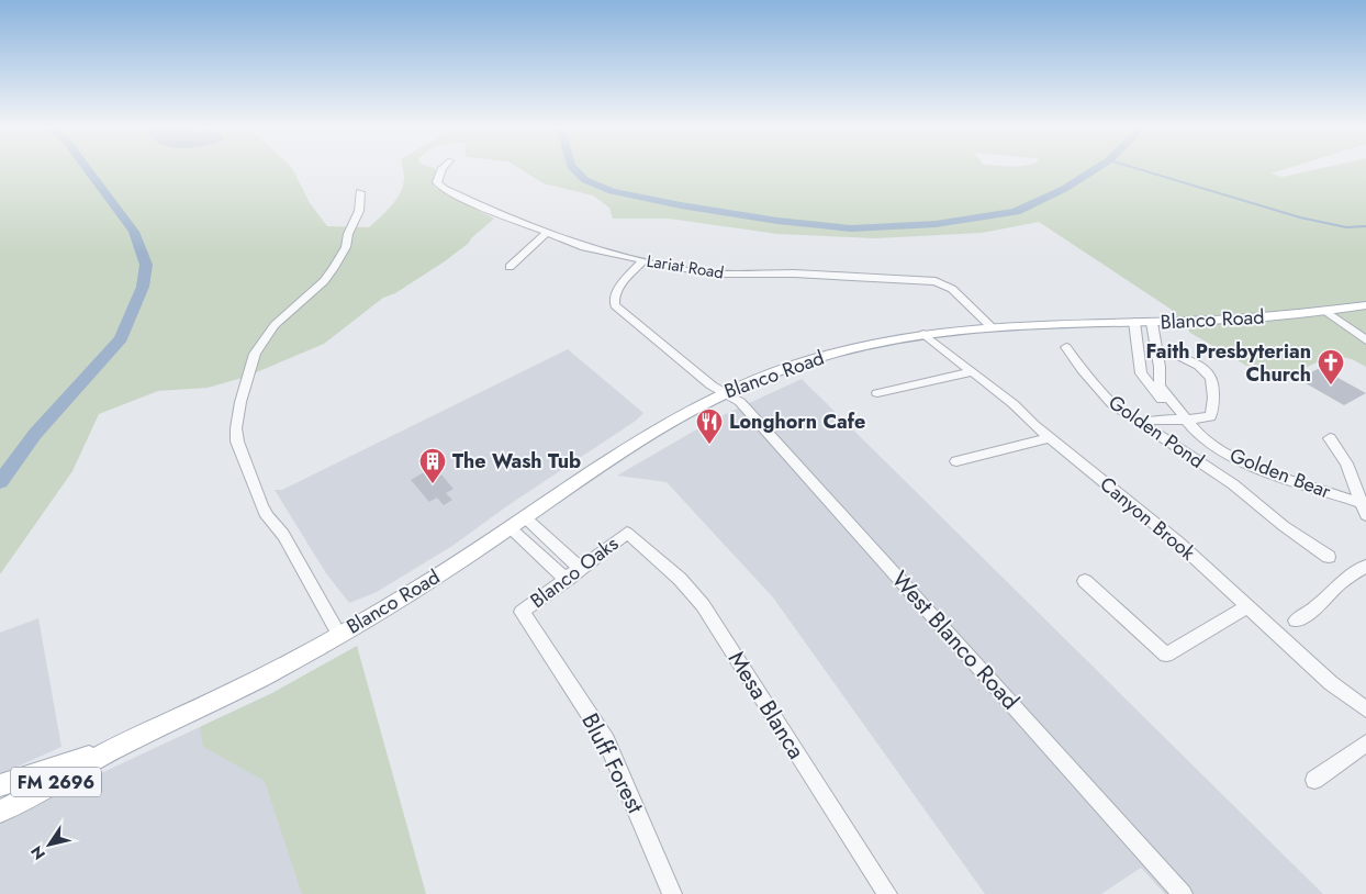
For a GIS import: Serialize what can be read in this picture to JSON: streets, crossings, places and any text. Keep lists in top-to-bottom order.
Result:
{
  "streets": {
    "main road": ["Blanco Road", "FM 2696"],
    "street": [
      "Lariat Road",
      "Golden Pond",
      "Golden Bear",
      "Canyon Brook",
      "Blanco Oaks",
      "West Blanco Road",
      "Mesa Blanca",
      "Bluff Forest"
    ]
  },
  "crossings": [
    ["Lariat Road", "Blanco Road"],
    ["Lariat Road", "West Blanco Road"],
    ["Blanco Road", "Golden Bear"],
    ["Blanco Road", "Canyon Brook"],
    ["Blanco Road", "West Blanco Road"],
    ["Blanco Oaks", "Mesa Blanca"],
    ["Blanco Oaks", "Bluff Forest"]
  ],
  "places": {
    "church": ["Faith Presbyterian Church"],
    "restaurant": ["Longhorn Cafe"],
    "building": ["The Wash Tub"]
  },
  "north": "bottom left"
}
